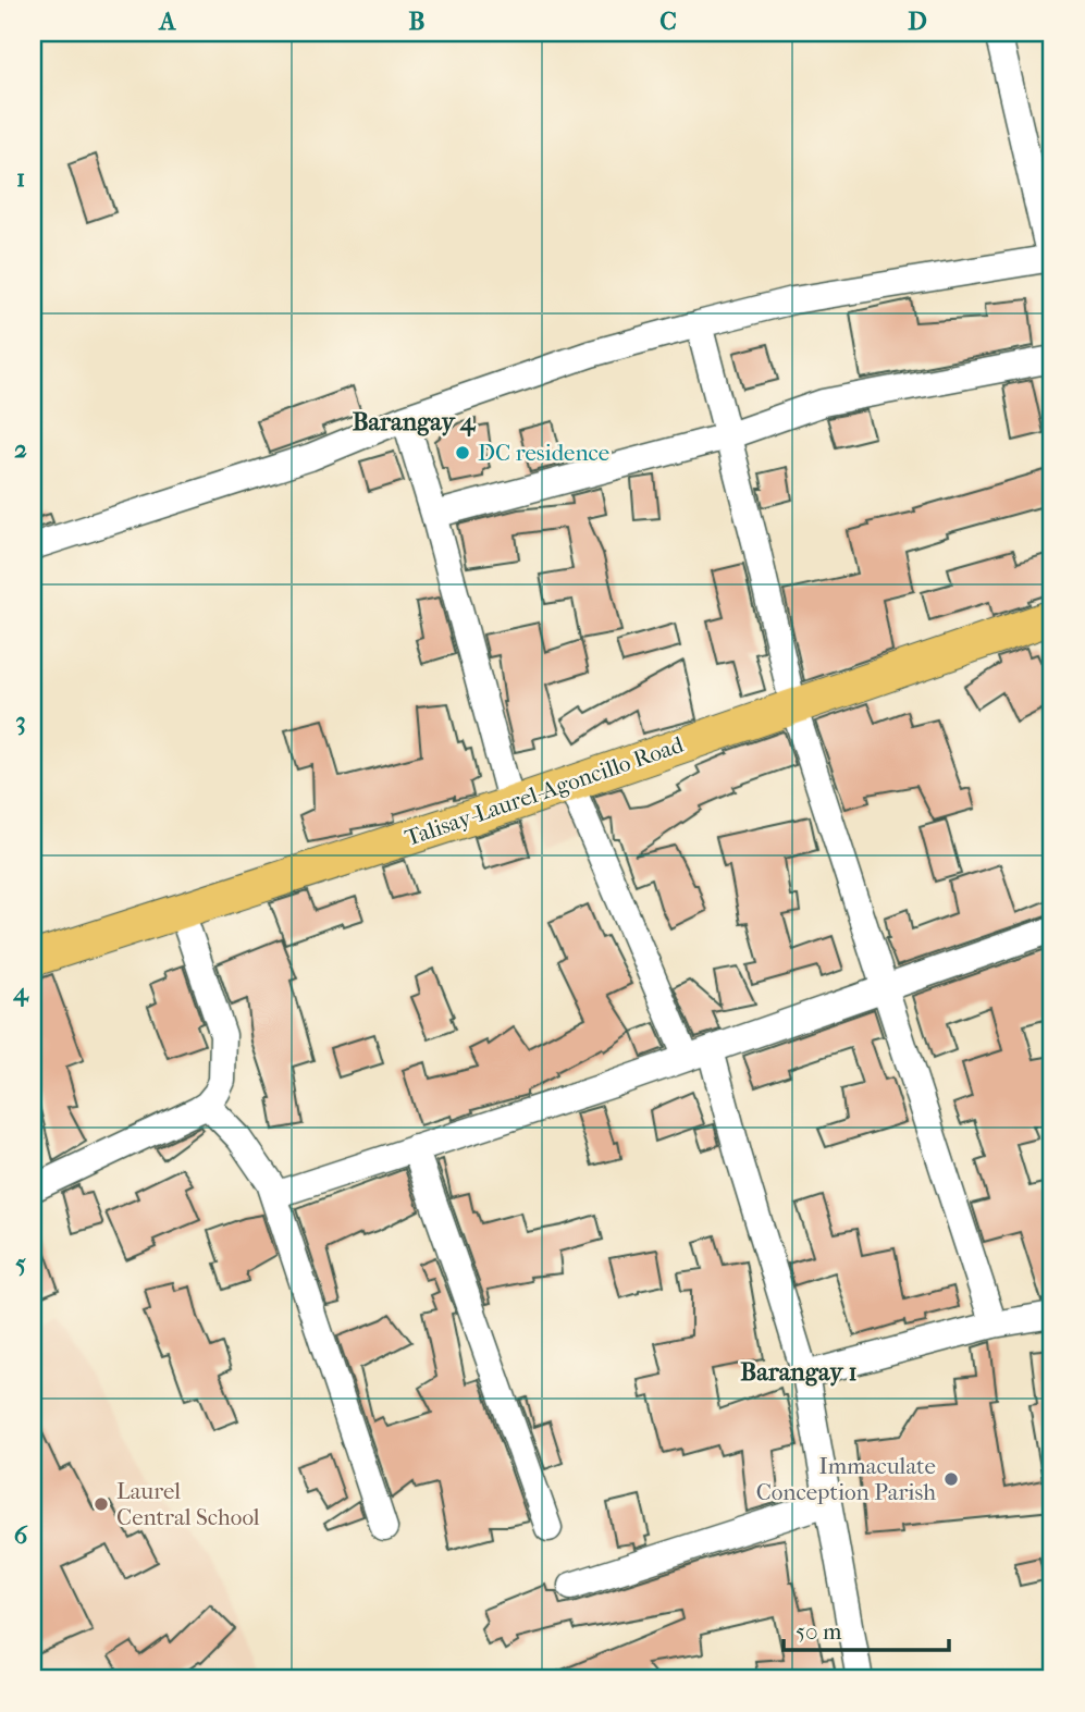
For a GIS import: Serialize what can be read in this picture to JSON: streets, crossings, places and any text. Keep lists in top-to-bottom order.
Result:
{
  "streets": {
    "main road": ["Talisay-Laurel-Agoncillo Road"]
  },
  "districts": ["Barangay 4", "Barangay 1"],
  "places": ["DC residence", "Immaculate Conception Parish", "Laurel Central School"],
  "scale_bar": "50 m",
  "grid": {
    "columns": [
      "A",
      "B",
      "C",
      "D"
    ],
    "rows": [
      "1",
      "2",
      "3",
      "4",
      "5",
      "6"
    ]
  }
}
